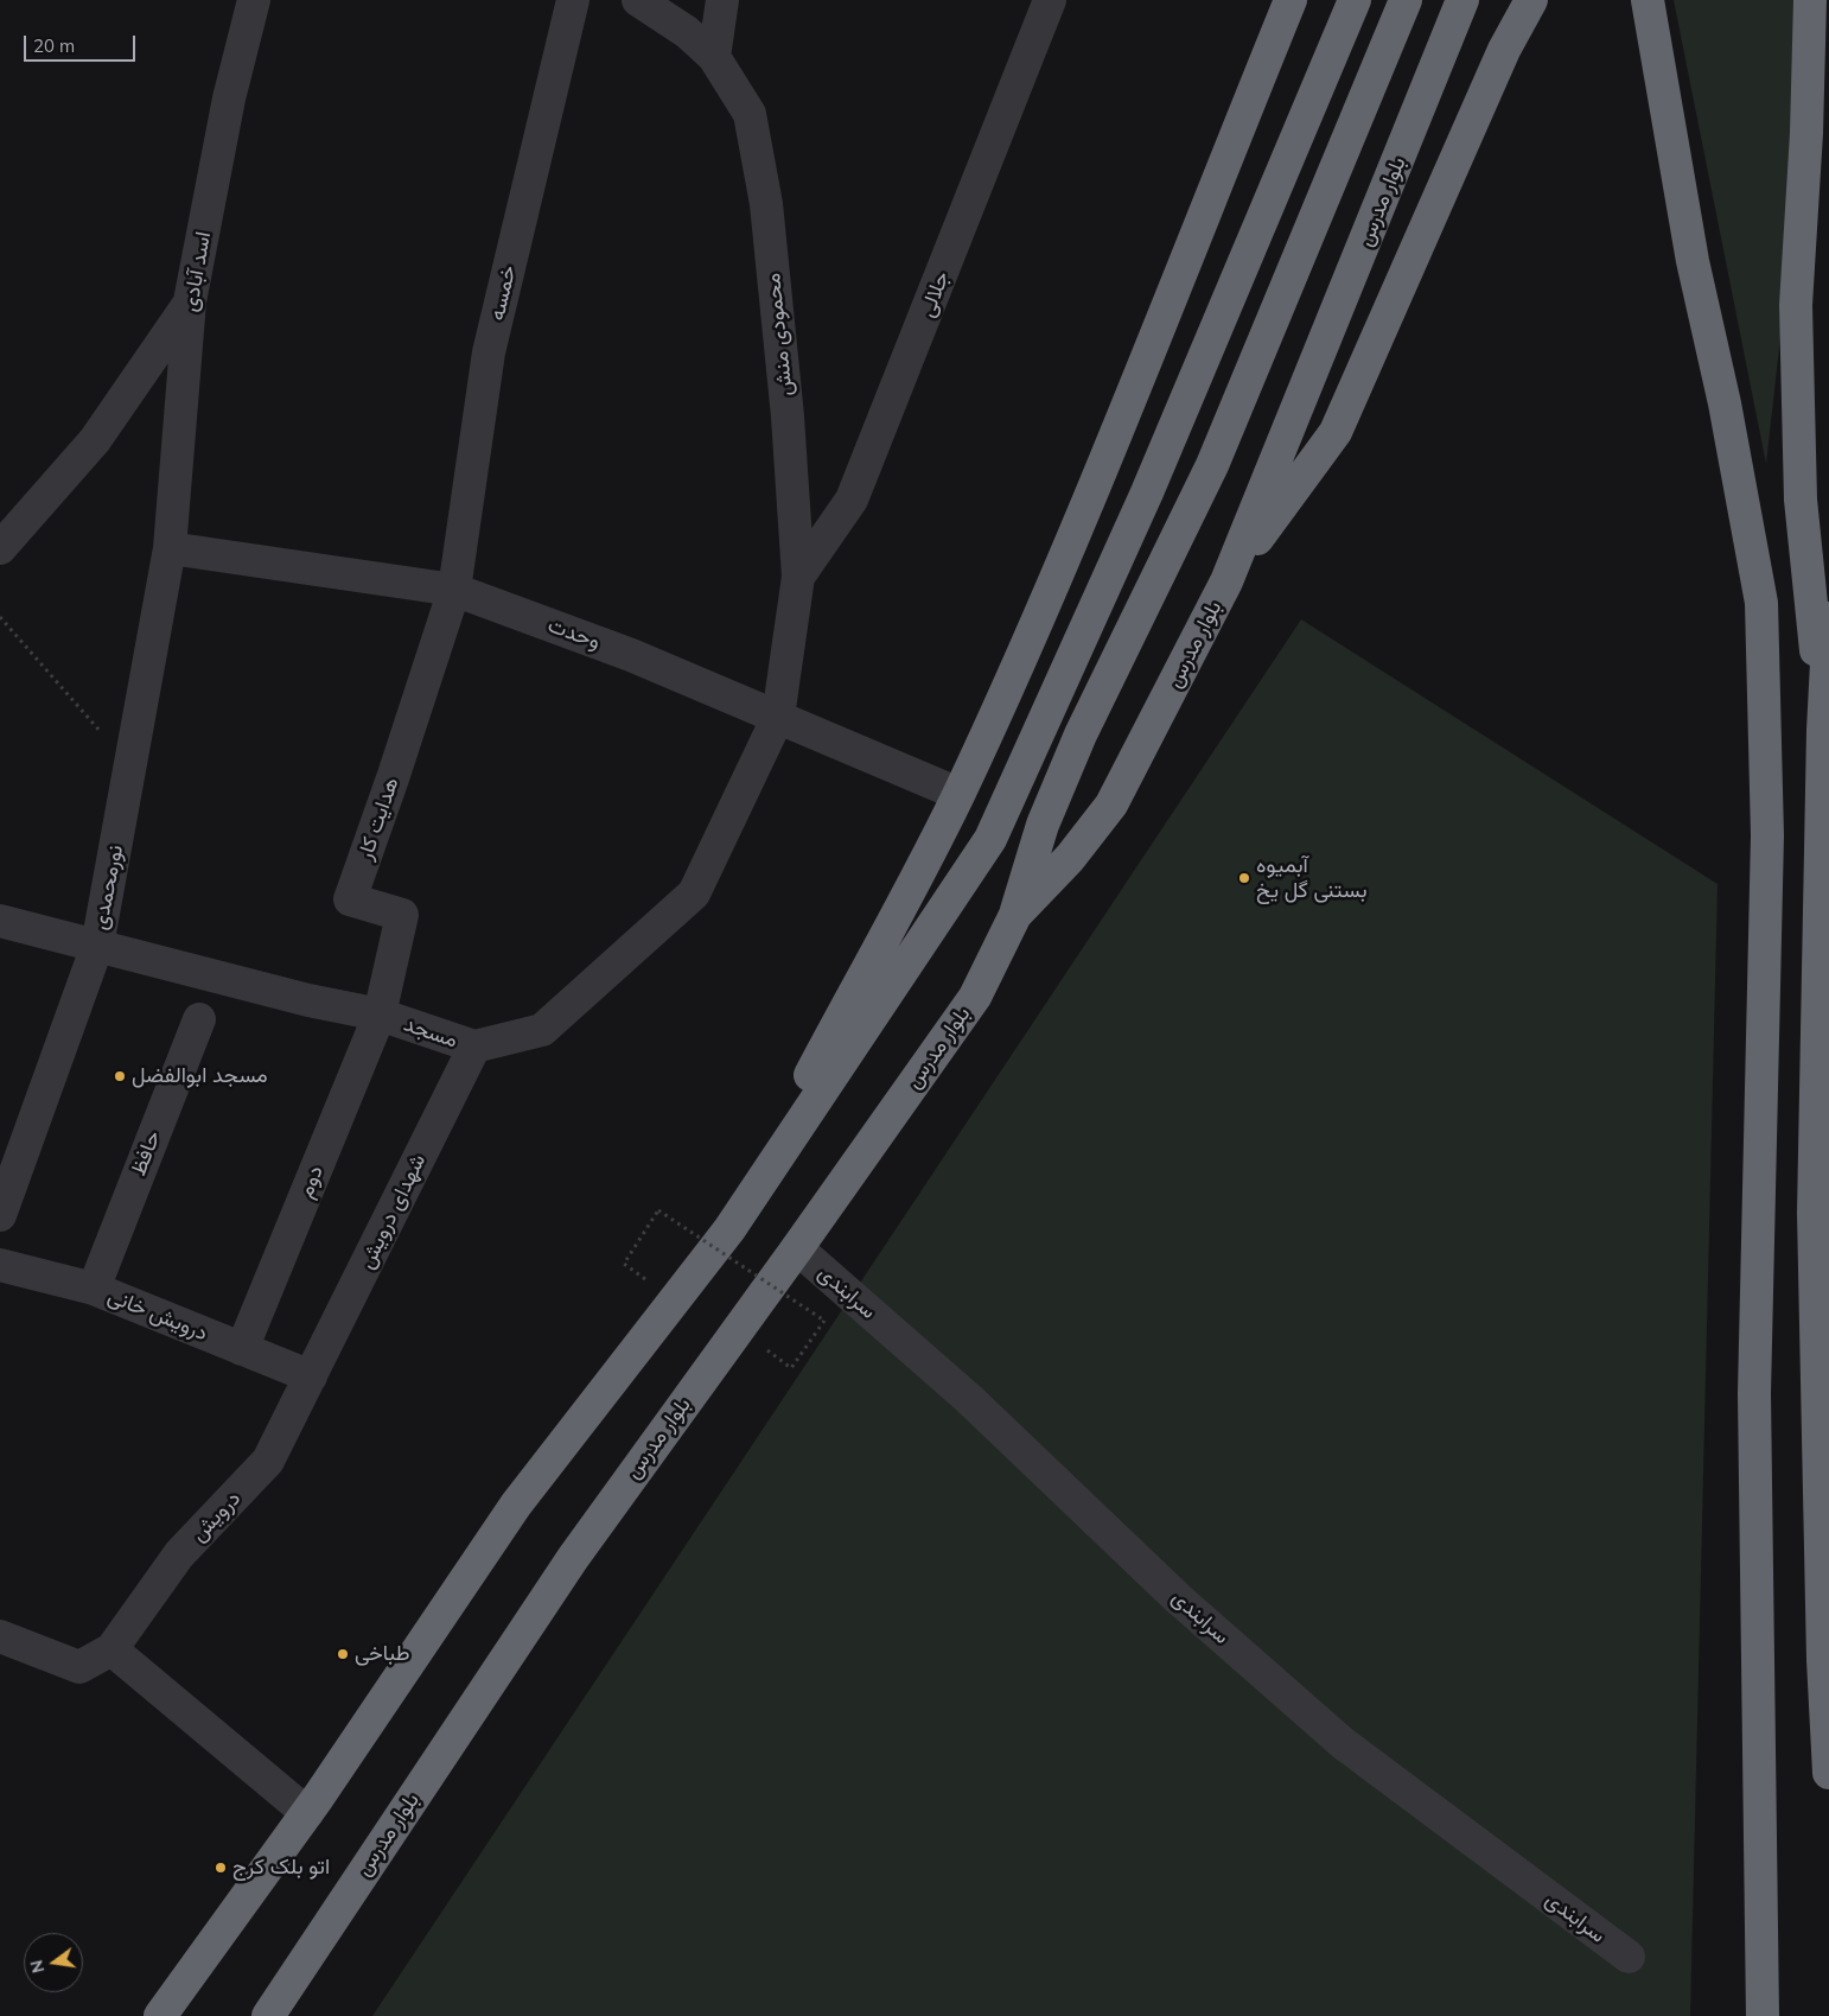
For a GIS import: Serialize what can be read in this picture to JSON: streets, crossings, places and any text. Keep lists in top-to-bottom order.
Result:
{
  "streets": {
    "highway": ["بلوار مدرس"],
    "street": [
      "اسد آبادی",
      "خمسه",
      "جلالی",
      "محمودی منش",
      "وحدت",
      "هدایت کار",
      "نورمحمدی",
      "مسجد",
      "حافظ",
      "دوم",
      "شهدای درویش",
      "سرابندی",
      "درویش خانی",
      "درویش"
    ]
  },
  "crossings": [
    ["بلوار مدرس", "سرابندی"],
    ["اسد آبادی", "وحدت"],
    ["اسد آبادی", "نورمحمدی"],
    ["خمسه", "وحدت"],
    ["خمسه", "هدایت کار"],
    ["جلالی", "محمودی منش"],
    ["محمودی منش", "وحدت"],
    ["محمودی منش", "مسجد"],
    ["وحدت", "هدایت کار"],
    ["وحدت", "نورمحمدی"],
    ["وحدت", "مسجد"],
    ["هدایت کار", "مسجد"],
    ["هدایت کار", "دوم"],
    ["نورمحمدی", "مسجد"],
    ["مسجد", "دوم"],
    ["مسجد", "شهدای درویش"],
    ["حافظ", "درویش خانی"],
    ["دوم", "درویش خانی"],
    ["شهدای درویش", "درویش خانی"],
    ["شهدای درویش", "درویش"],
    ["درویش خانی", "درویش"]
  ],
  "places": [
    "آبمیوه بستنی گل یخ",
    "مسجد ابوالفضل",
    "طباخی",
    "اتو بلک کرج"
  ],
  "scale_bar": "20 m",
  "north": "left"
}
